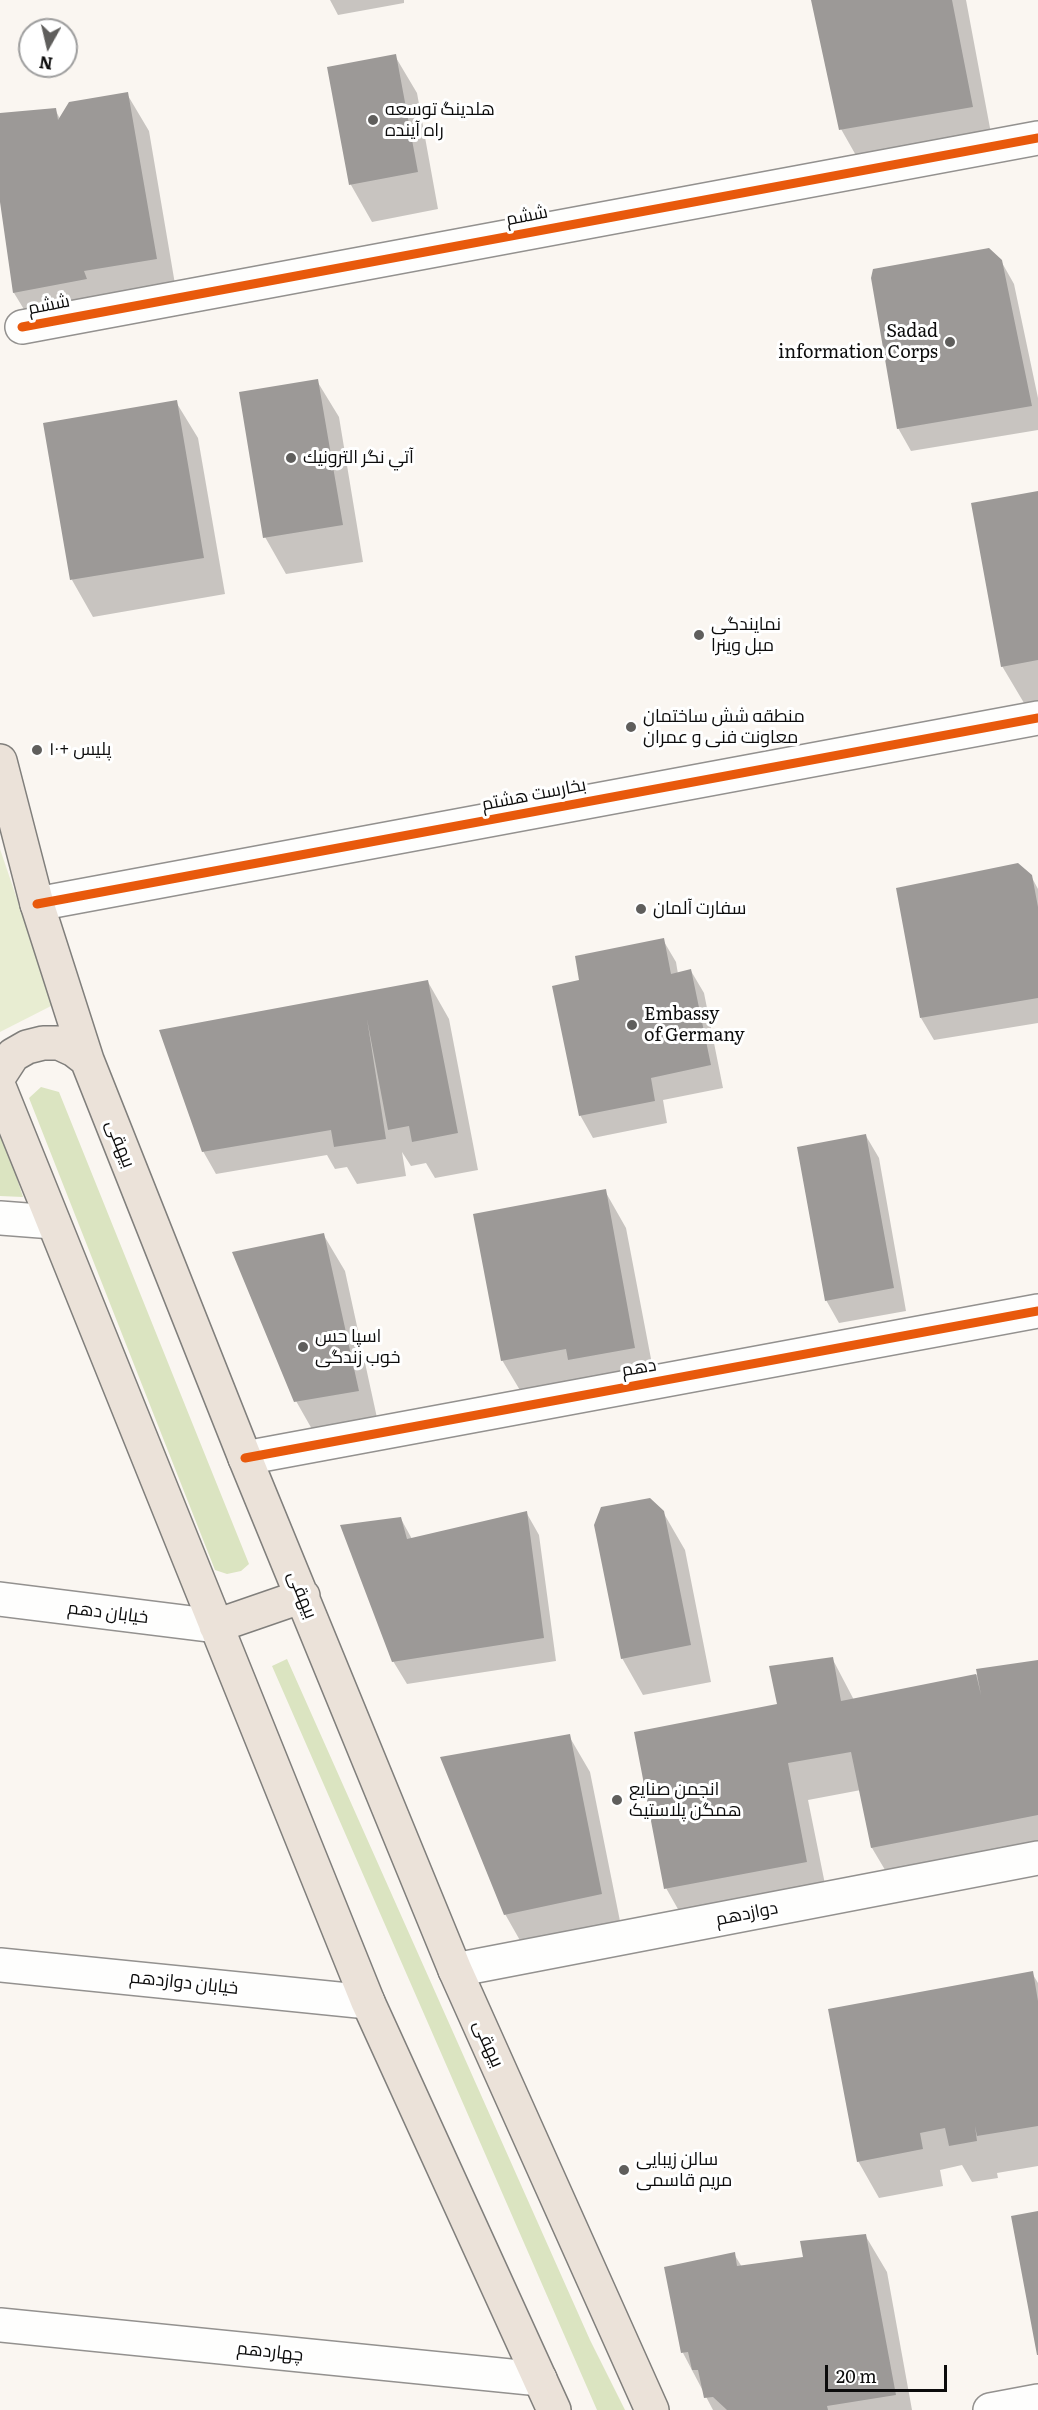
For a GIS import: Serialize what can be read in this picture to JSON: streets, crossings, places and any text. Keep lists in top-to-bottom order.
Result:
{
  "streets": {
    "main road": ["بیهقی"],
    "street": [
      "ششم",
      "بخارست هشتم",
      "دهم",
      "خیابان دهم",
      "دوازدهم",
      "خیابان دوازدهم",
      "چهاردهم"
    ]
  },
  "crossings": [
    ["بخارست هشتم", "بیهقی"],
    ["بیهقی", "دهم"],
    ["بیهقی", "دوازدهم"]
  ],
  "places": [
    "هلدینگ توسعه راه آینده",
    "Sadad information Corps",
    "آتي نگر الترونيك",
    "نمایندگی مبل وینرا",
    "منطقه شش ساختمان معاونت فنی و عمران",
    "پلیس +۱٠",
    "سفارت آلمان",
    "Embassy of Germany",
    "اسپا حس خوب زندگی",
    "انجمن صنایع همگن پلاستیک",
    "سالن زیبایی مریم قاسمی"
  ],
  "scale_bar": "20 m",
  "north": "bottom"
}
